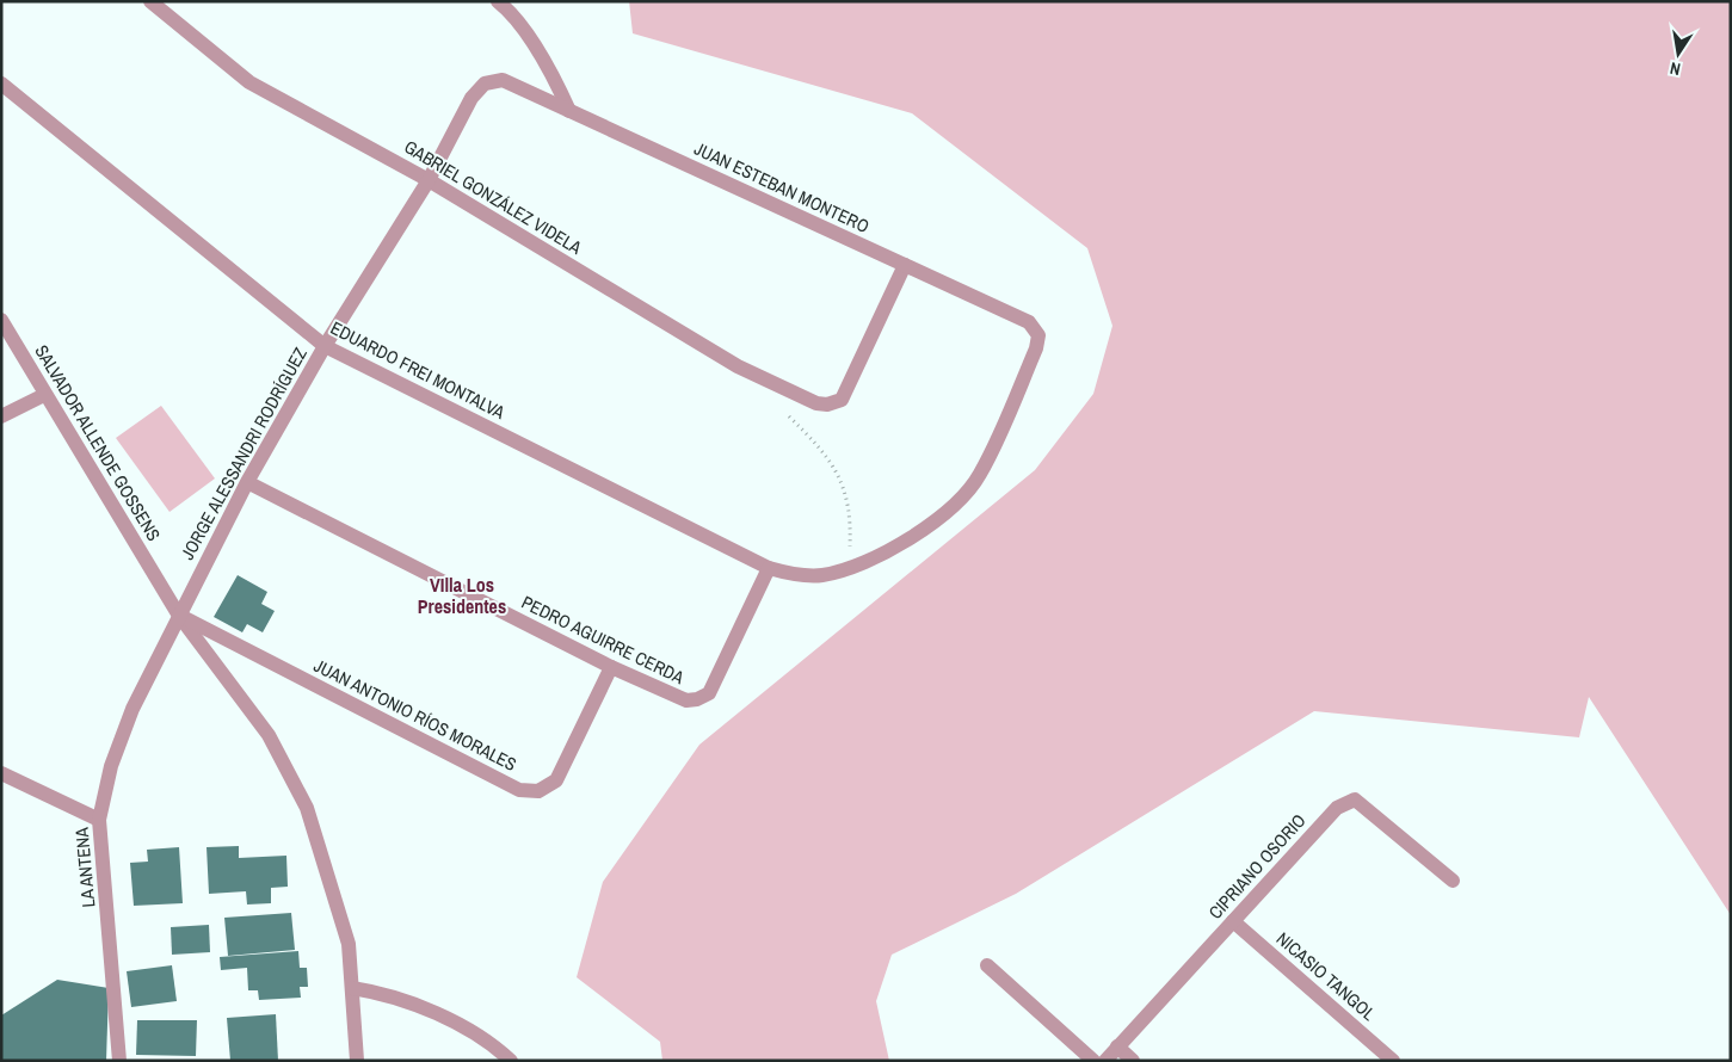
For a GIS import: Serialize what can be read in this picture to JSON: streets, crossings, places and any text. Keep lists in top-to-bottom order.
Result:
{
  "streets": {
    "street": [
      "JUAN ESTEBAN MONTERO",
      "GABRIEL GONZÁLEZ VIDELA",
      "EDUARDO FREI MONTALVA",
      "SALVADOR ALLENDE GOSSENS",
      "JORGE ALESSANDRI RODRÍGUEZ",
      "PEDRO AGUIRRE CERDA",
      "JUAN ANTONIO RÍOS MORALES",
      "CIPRIANO OSORIO",
      "LA ANTENA",
      "NICASIO TANGOL"
    ]
  },
  "crossings": [
    ["JUAN ESTEBAN MONTERO", "GABRIEL GONZÁLEZ VIDELA"],
    ["JUAN ESTEBAN MONTERO", "EDUARDO FREI MONTALVA"],
    ["JUAN ESTEBAN MONTERO", "JORGE ALESSANDRI RODRÍGUEZ"],
    ["GABRIEL GONZÁLEZ VIDELA", "JORGE ALESSANDRI RODRÍGUEZ"],
    ["EDUARDO FREI MONTALVA", "JORGE ALESSANDRI RODRÍGUEZ"],
    ["EDUARDO FREI MONTALVA", "PEDRO AGUIRRE CERDA"],
    ["SALVADOR ALLENDE GOSSENS", "JORGE ALESSANDRI RODRÍGUEZ"],
    ["SALVADOR ALLENDE GOSSENS", "JUAN ANTONIO RÍOS MORALES"],
    ["SALVADOR ALLENDE GOSSENS", "LA ANTENA"],
    ["JORGE ALESSANDRI RODRÍGUEZ", "PEDRO AGUIRRE CERDA"],
    ["JORGE ALESSANDRI RODRÍGUEZ", "JUAN ANTONIO RÍOS MORALES"],
    ["JORGE ALESSANDRI RODRÍGUEZ", "LA ANTENA"],
    ["PEDRO AGUIRRE CERDA", "JUAN ANTONIO RÍOS MORALES"],
    ["JUAN ANTONIO RÍOS MORALES", "LA ANTENA"],
    ["CIPRIANO OSORIO", "NICASIO TANGOL"]
  ],
  "districts": ["VIlla Los Presidentes"],
  "north": "bottom"
}
